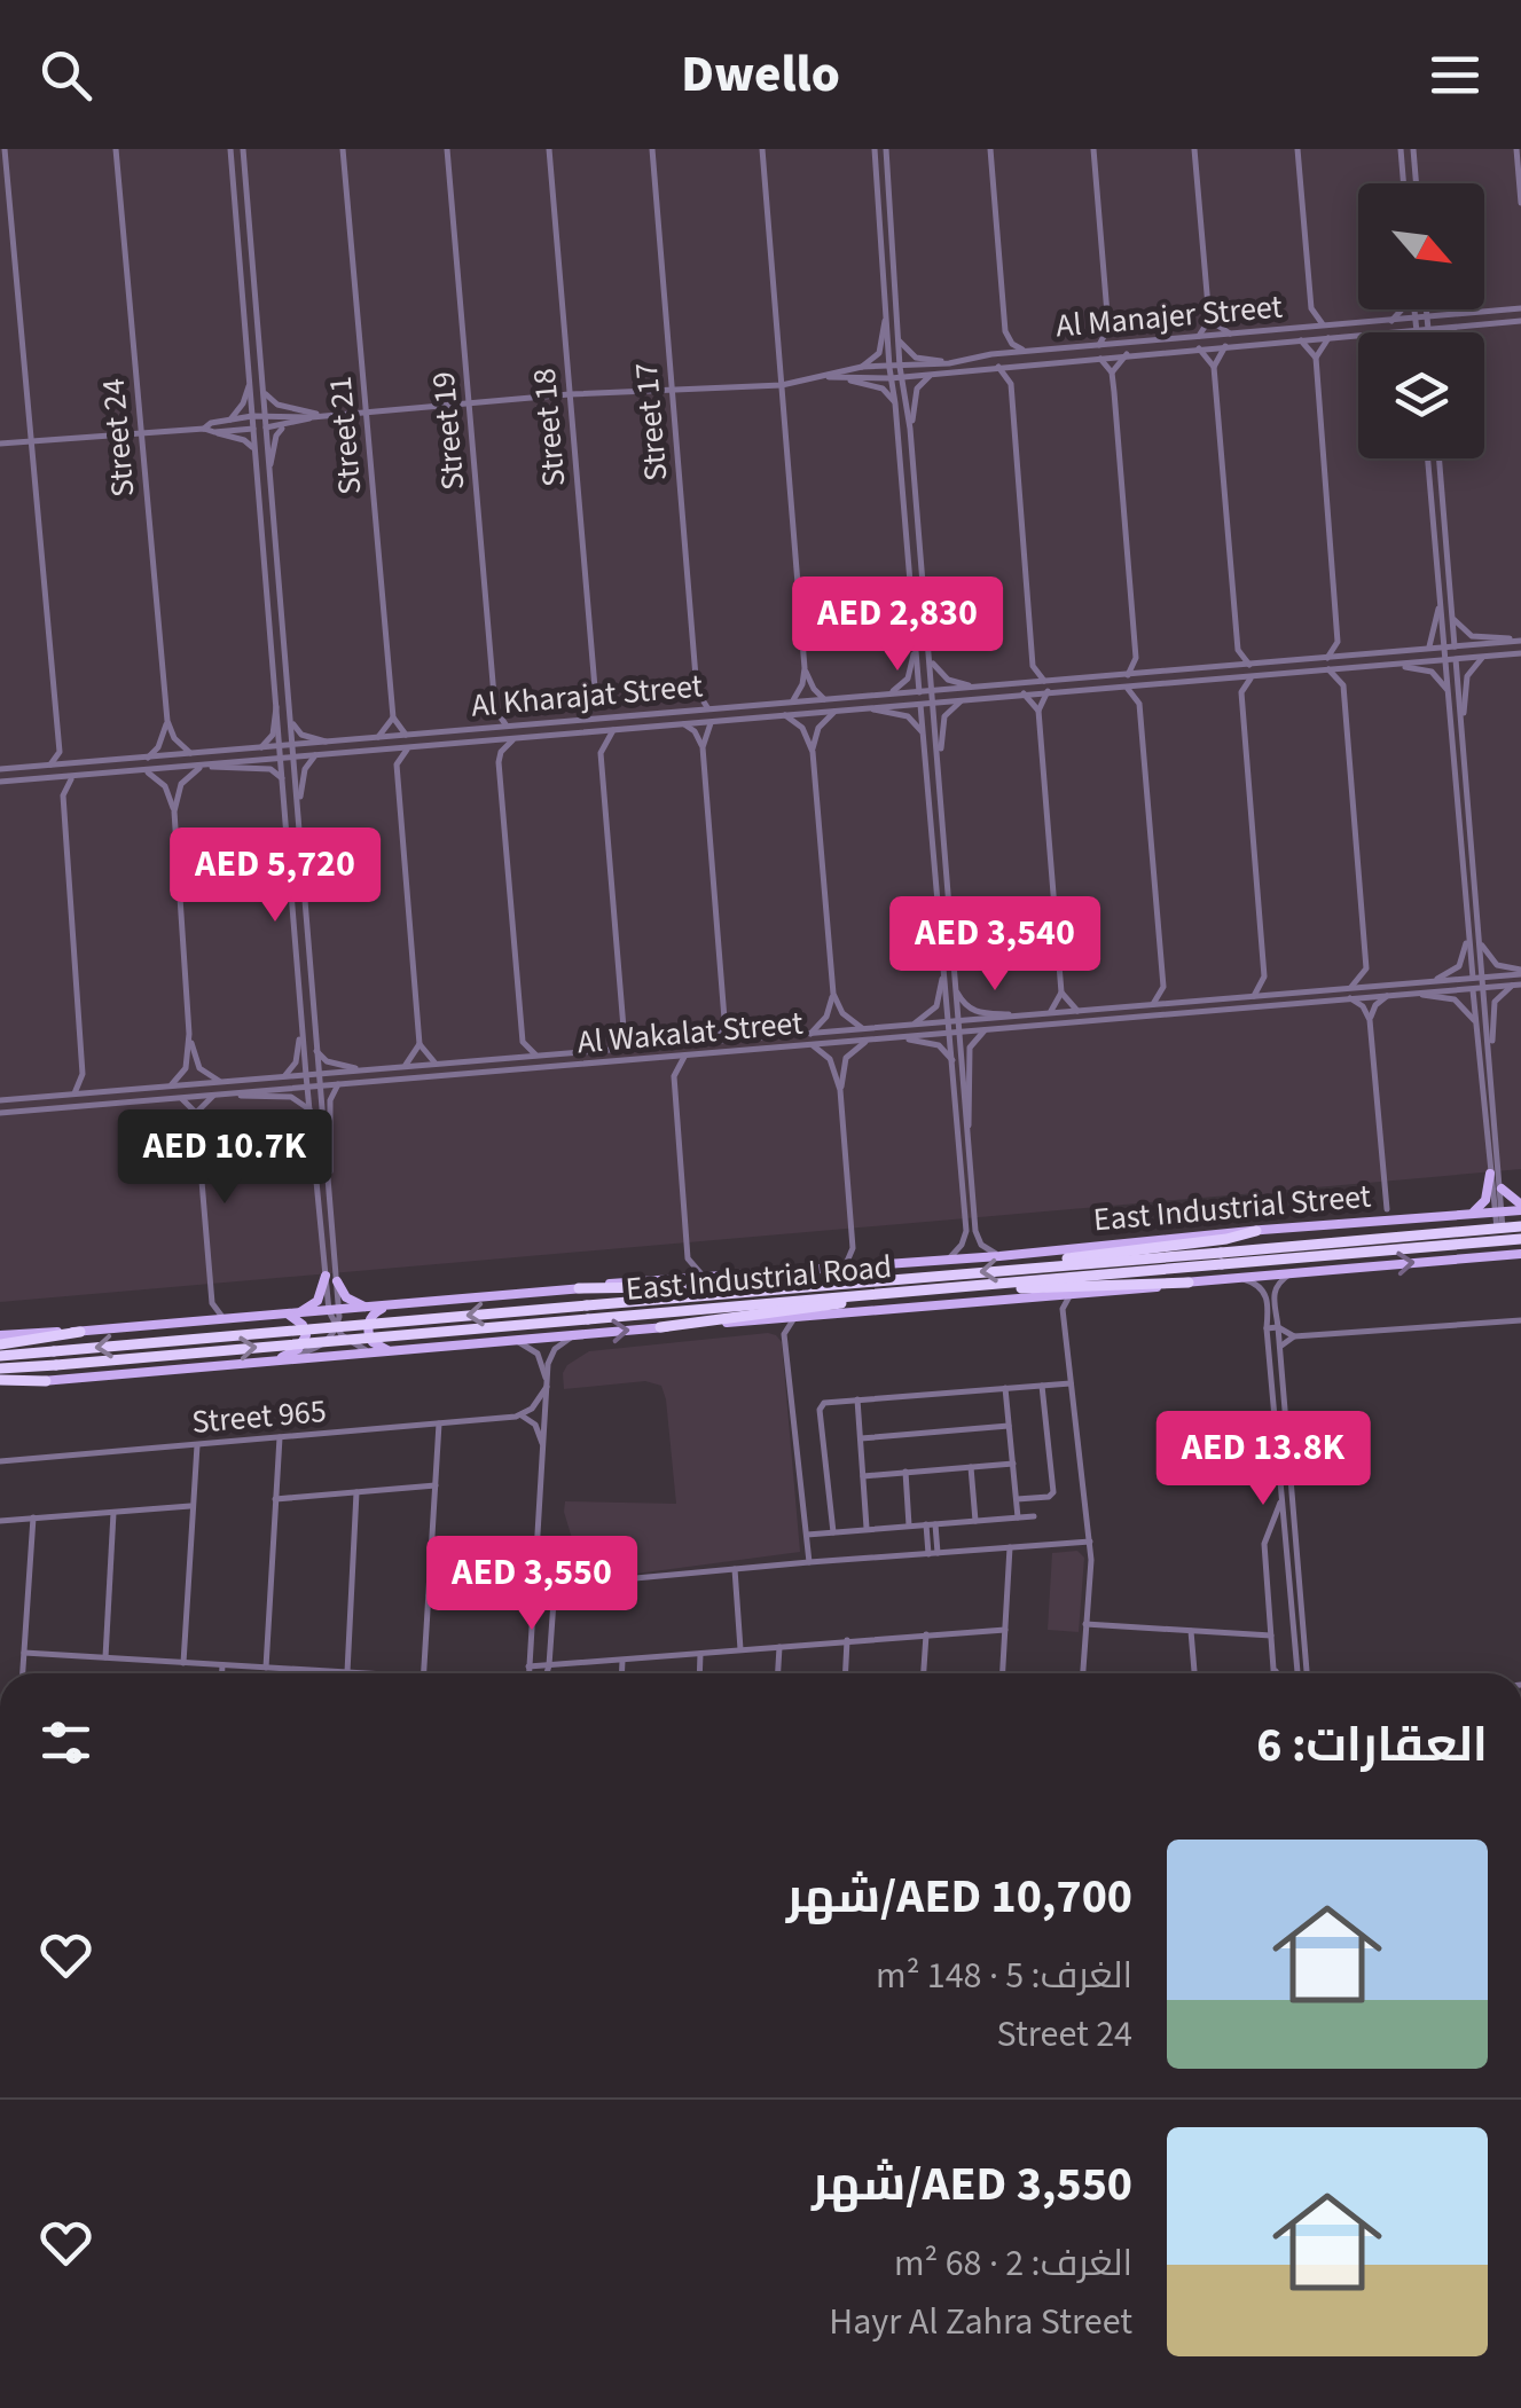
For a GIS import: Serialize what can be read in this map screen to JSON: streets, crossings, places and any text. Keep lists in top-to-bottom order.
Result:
{
  "streets": {
    "highway": ["East Industrial Road"],
    "main road": ["East Industrial Street"],
    "street": [
      "Al Manajer Street",
      "Street 17",
      "Street 18",
      "Street 19",
      "Street 21",
      "Street 24",
      "Al Kharajat Street",
      "Al Wakalat Street",
      "Street 965"
    ]
  },
  "crossings": [
    ["Al Manajer Street", "Street 17"],
    ["Al Manajer Street", "Street 18"],
    ["Al Manajer Street", "Street 19"],
    ["Al Manajer Street", "Street 21"],
    ["Al Manajer Street", "Street 24"],
    ["East Industrial Street", "East Industrial Road"]
  ],
  "north": "bottom right",
  "page": {
    "header": "Dwello",
    "price": [
      "AED 2,830",
      "AED 5,720",
      "AED 3,540",
      "AED 10.7K",
      "AED 13.8K",
      "AED 3,550"
    ],
    "heading": "العقارات: 6",
    "list": [
      {
        "name": "AED 10,700/شهر",
        "note": "الغرف: 5 · 148 m² · Street 24"
      },
      {
        "name": "AED 3,550/شهر",
        "note": "الغرف: 2 · 68 m² · Hayr Al Zahra Street"
      }
    ]
  }
}
